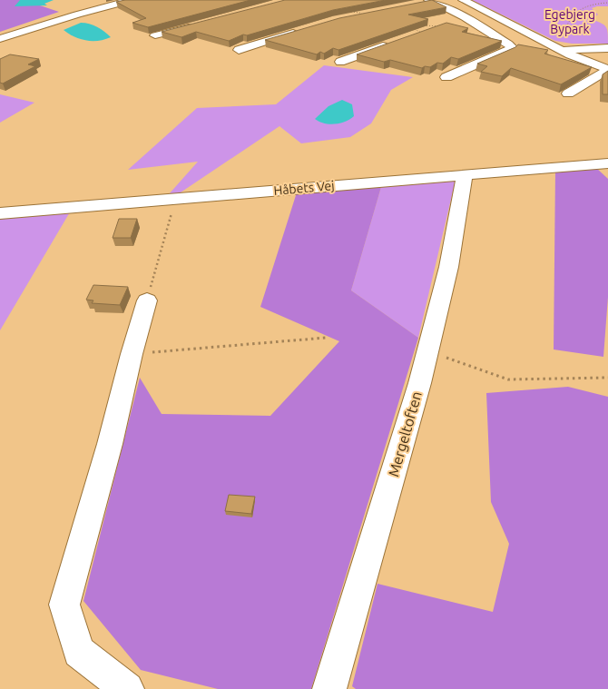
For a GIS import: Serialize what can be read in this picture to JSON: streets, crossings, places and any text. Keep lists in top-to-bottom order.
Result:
{
  "streets": {
    "street": ["Håbets Vej", "Mergeltoften"]
  },
  "crossings": [
    ["Håbets Vej", "Mergeltoften"]
  ],
  "parks": ["Egebjerg Bypark"]
}
